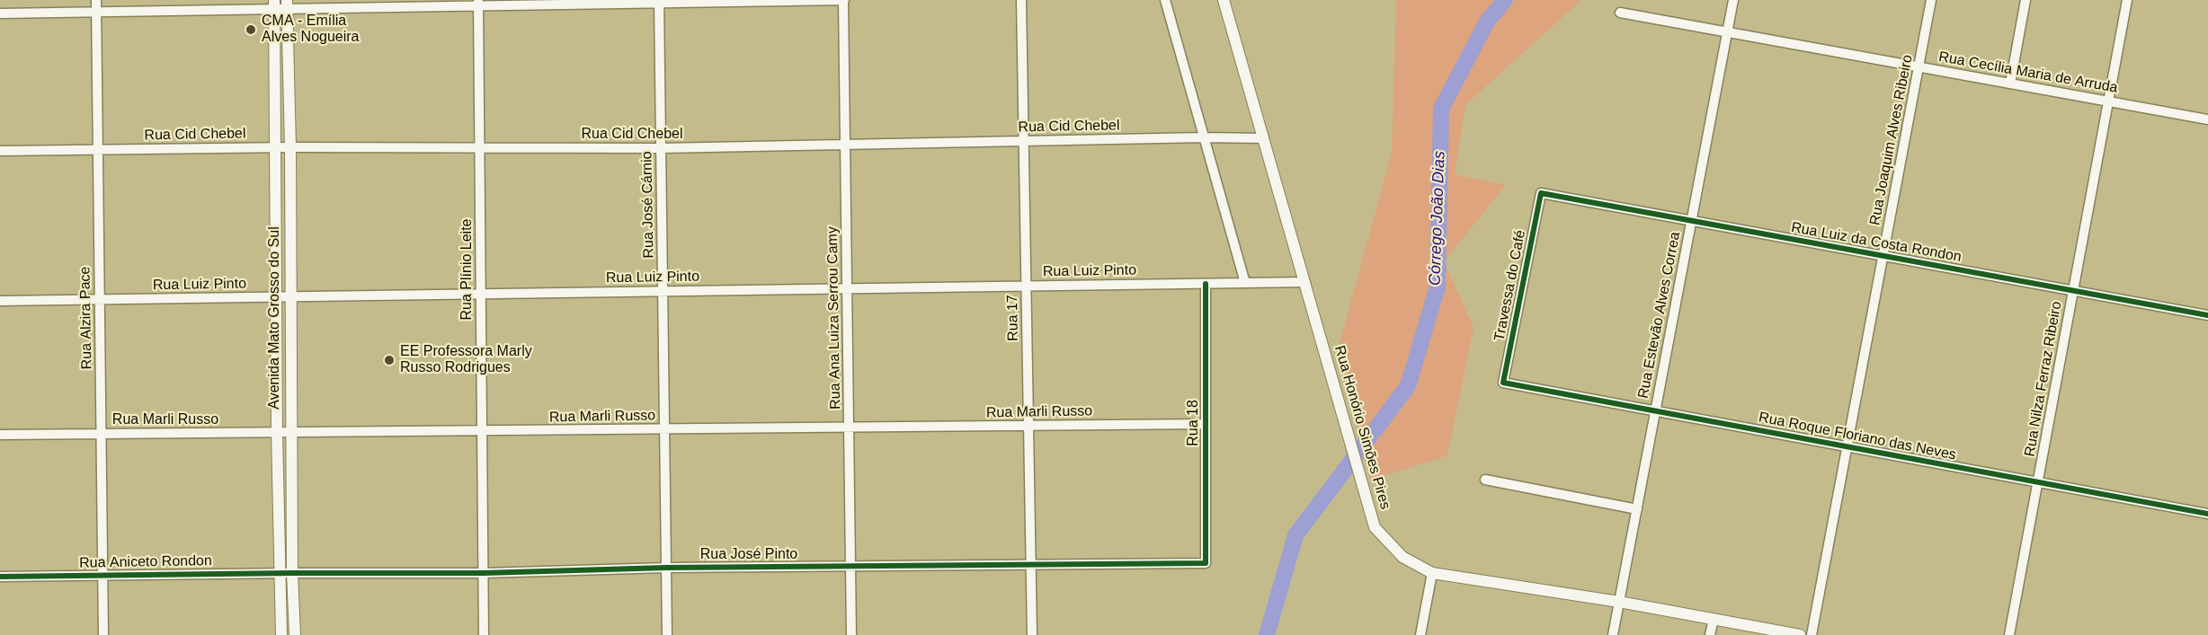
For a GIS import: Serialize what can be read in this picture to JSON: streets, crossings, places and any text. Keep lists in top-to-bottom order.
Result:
{
  "streets": {
    "main road": ["Avenida Mato Grosso do Sul", "Rua Honório Simões Pires"],
    "street": [
      "Rua Cecília Maria de Arruda",
      "Rua Cid Chebel",
      "Rua Joaquim Alves Ribeiro",
      "Rua José Cárnio",
      "Rua Luiz da Costa Rondon",
      "Rua Plínio Leite",
      "Rua Luiz Pinto",
      "Travessa do Café",
      "Rua Estevão Alves Correa",
      "Rua Alzira Pace",
      "Rua Ana Luiza Serrou Camy",
      "Rua 17",
      "Rua Nilza Ferraz Ribeiro",
      "Rua Marli Russo",
      "Rua 18",
      "Rua Roque Floriano das Neves",
      "Rua José Pinto",
      "Rua Aniceto Rondon"
    ]
  },
  "crossings": [
    ["Rua Cecília Maria de Arruda", "Rua Joaquim Alves Ribeiro"],
    ["Rua Cecília Maria de Arruda", "Rua Estevão Alves Correa"],
    ["Rua Cecília Maria de Arruda", "Rua Nilza Ferraz Ribeiro"],
    ["Rua Cid Chebel", "Rua José Cárnio"],
    ["Rua Cid Chebel", "Rua Plínio Leite"],
    ["Rua Cid Chebel", "Rua Alzira Pace"],
    ["Rua Cid Chebel", "Avenida Mato Grosso do Sul"],
    ["Rua Cid Chebel", "Rua Ana Luiza Serrou Camy"],
    ["Rua Cid Chebel", "Rua 17"],
    ["Rua Cid Chebel", "Rua Honório Simões Pires"],
    ["Rua Joaquim Alves Ribeiro", "Rua Luiz da Costa Rondon"],
    ["Rua Joaquim Alves Ribeiro", "Rua Roque Floriano das Neves"],
    ["Rua José Cárnio", "Rua Luiz Pinto"],
    ["Rua José Cárnio", "Rua Marli Russo"],
    ["Rua José Cárnio", "Rua José Pinto"],
    ["Rua Luiz da Costa Rondon", "Travessa do Café"],
    ["Rua Luiz da Costa Rondon", "Rua Estevão Alves Correa"],
    ["Rua Luiz da Costa Rondon", "Rua Nilza Ferraz Ribeiro"],
    ["Rua Plínio Leite", "Rua Luiz Pinto"],
    ["Rua Plínio Leite", "Rua Marli Russo"],
    ["Rua Plínio Leite", "Rua José Pinto"],
    ["Rua Luiz Pinto", "Rua Alzira Pace"],
    ["Rua Luiz Pinto", "Avenida Mato Grosso do Sul"],
    ["Rua Luiz Pinto", "Rua Ana Luiza Serrou Camy"],
    ["Rua Luiz Pinto", "Rua 17"],
    ["Rua Luiz Pinto", "Rua 18"],
    ["Rua Luiz Pinto", "Rua Honório Simões Pires"],
    ["Travessa do Café", "Rua Roque Floriano das Neves"],
    ["Rua Estevão Alves Correa", "Rua Honório Simões Pires"],
    ["Rua Estevão Alves Correa", "Rua Roque Floriano das Neves"],
    ["Rua Alzira Pace", "Rua Marli Russo"],
    ["Rua Alzira Pace", "Rua Aniceto Rondon"],
    ["Avenida Mato Grosso do Sul", "Rua Marli Russo"],
    ["Avenida Mato Grosso do Sul", "Rua José Pinto"],
    ["Avenida Mato Grosso do Sul", "Rua Aniceto Rondon"],
    ["Rua Ana Luiza Serrou Camy", "Rua Marli Russo"],
    ["Rua Ana Luiza Serrou Camy", "Rua José Pinto"],
    ["Rua 17", "Rua Marli Russo"],
    ["Rua 17", "Rua José Pinto"],
    ["Rua Nilza Ferraz Ribeiro", "Rua Roque Floriano das Neves"],
    ["Rua Marli Russo", "Rua 18"],
    ["Rua 18", "Rua José Pinto"],
    ["Rua José Pinto", "Rua Aniceto Rondon"]
  ],
  "water": ["Córrego João Dias"],
  "places": ["CMA - Emília Alves Nogueira", "EE Professora Marly Russo Rodrigues"]
}
